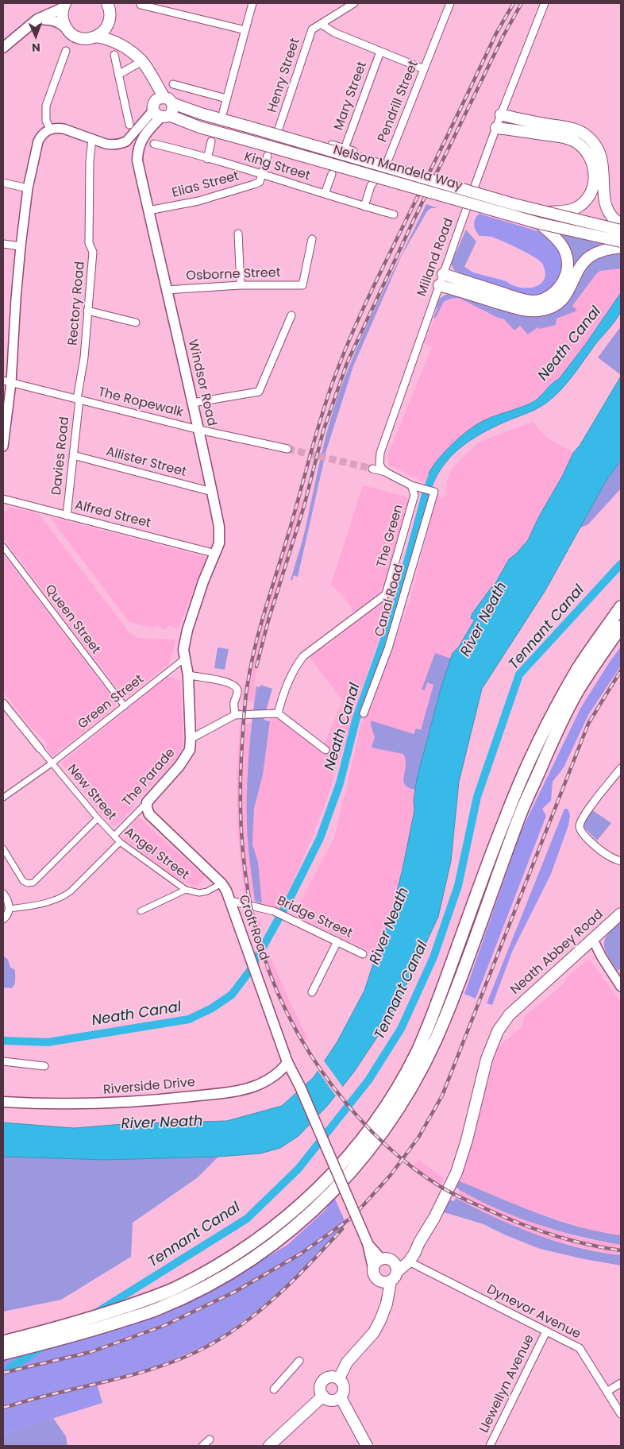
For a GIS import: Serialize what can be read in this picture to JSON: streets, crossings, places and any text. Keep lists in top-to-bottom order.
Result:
{
  "streets": {
    "main road": [
      "Nelson Mandela Way",
      "Windsor Road",
      "The Parade",
      "Croft Road",
      "Neath Abbey Road",
      "Riverside Drive"
    ],
    "street": [
      "Henry Street",
      "Mary Street",
      "Pendrill Street",
      "King Street",
      "Elias Street",
      "Milland Road",
      "Osborne Street",
      "Rectory Road",
      "The Ropewalk",
      "Davies Road",
      "Allister Street",
      "Alfred Street",
      "The Green",
      "Canal Road",
      "Queen Street",
      "Green Street",
      "New Street",
      "Angel Street",
      "Bridge Street",
      "Dynevor Avenue",
      "Llewellyn Avenue"
    ]
  },
  "crossings": [
    ["Pendrill Street", "King Street"],
    ["King Street", "Elias Street"],
    ["Nelson Mandela Way", "Windsor Road"],
    ["Elias Street", "Windsor Road"],
    ["Osborne Street", "Windsor Road"],
    ["Rectory Road", "The Ropewalk"],
    ["Rectory Road", "Davies Road"],
    ["Windsor Road", "The Ropewalk"],
    ["Windsor Road", "Allister Street"],
    ["Windsor Road", "Alfred Street"],
    ["Windsor Road", "Green Street"],
    ["Windsor Road", "The Parade"],
    ["The Ropewalk", "Davies Road"],
    ["Davies Road", "Allister Street"],
    ["Davies Road", "Alfred Street"],
    ["The Green", "Canal Road"],
    ["Queen Street", "Green Street"],
    ["Green Street", "The Parade"],
    ["Green Street", "New Street"],
    ["The Parade", "New Street"],
    ["The Parade", "Angel Street"],
    ["The Parade", "Croft Road"],
    ["New Street", "Angel Street"],
    ["Bridge Street", "Croft Road"],
    ["Croft Road", "Riverside Drive"],
    ["Neath Abbey Road", "Dynevor Avenue"],
    ["Dynevor Avenue", "Llewellyn Avenue"]
  ],
  "water": ["Neath Canal", "River Neath", "Tennant Canal"],
  "north": "bottom"
}
